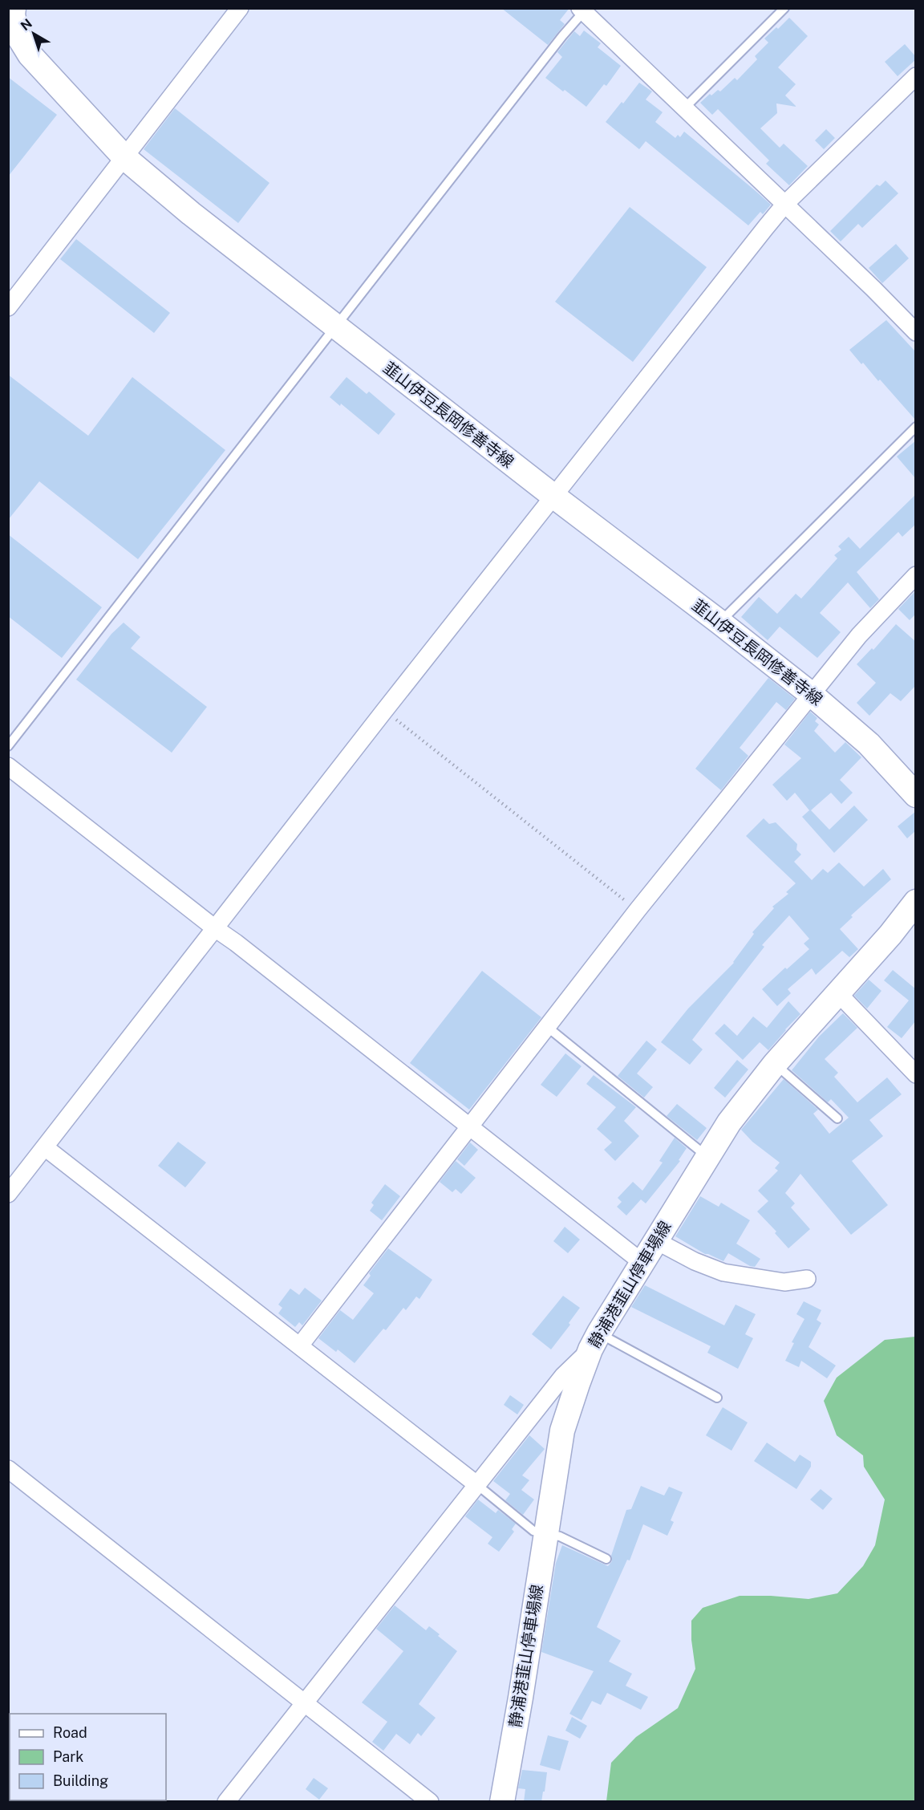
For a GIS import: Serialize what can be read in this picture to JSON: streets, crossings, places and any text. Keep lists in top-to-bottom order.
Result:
{
  "streets": {
    "main road": ["韮山伊豆長岡修善寺線", "静浦港韮山停車場線"]
  },
  "legend": ["Road", "Park", "Building"],
  "north": "top left"
}
